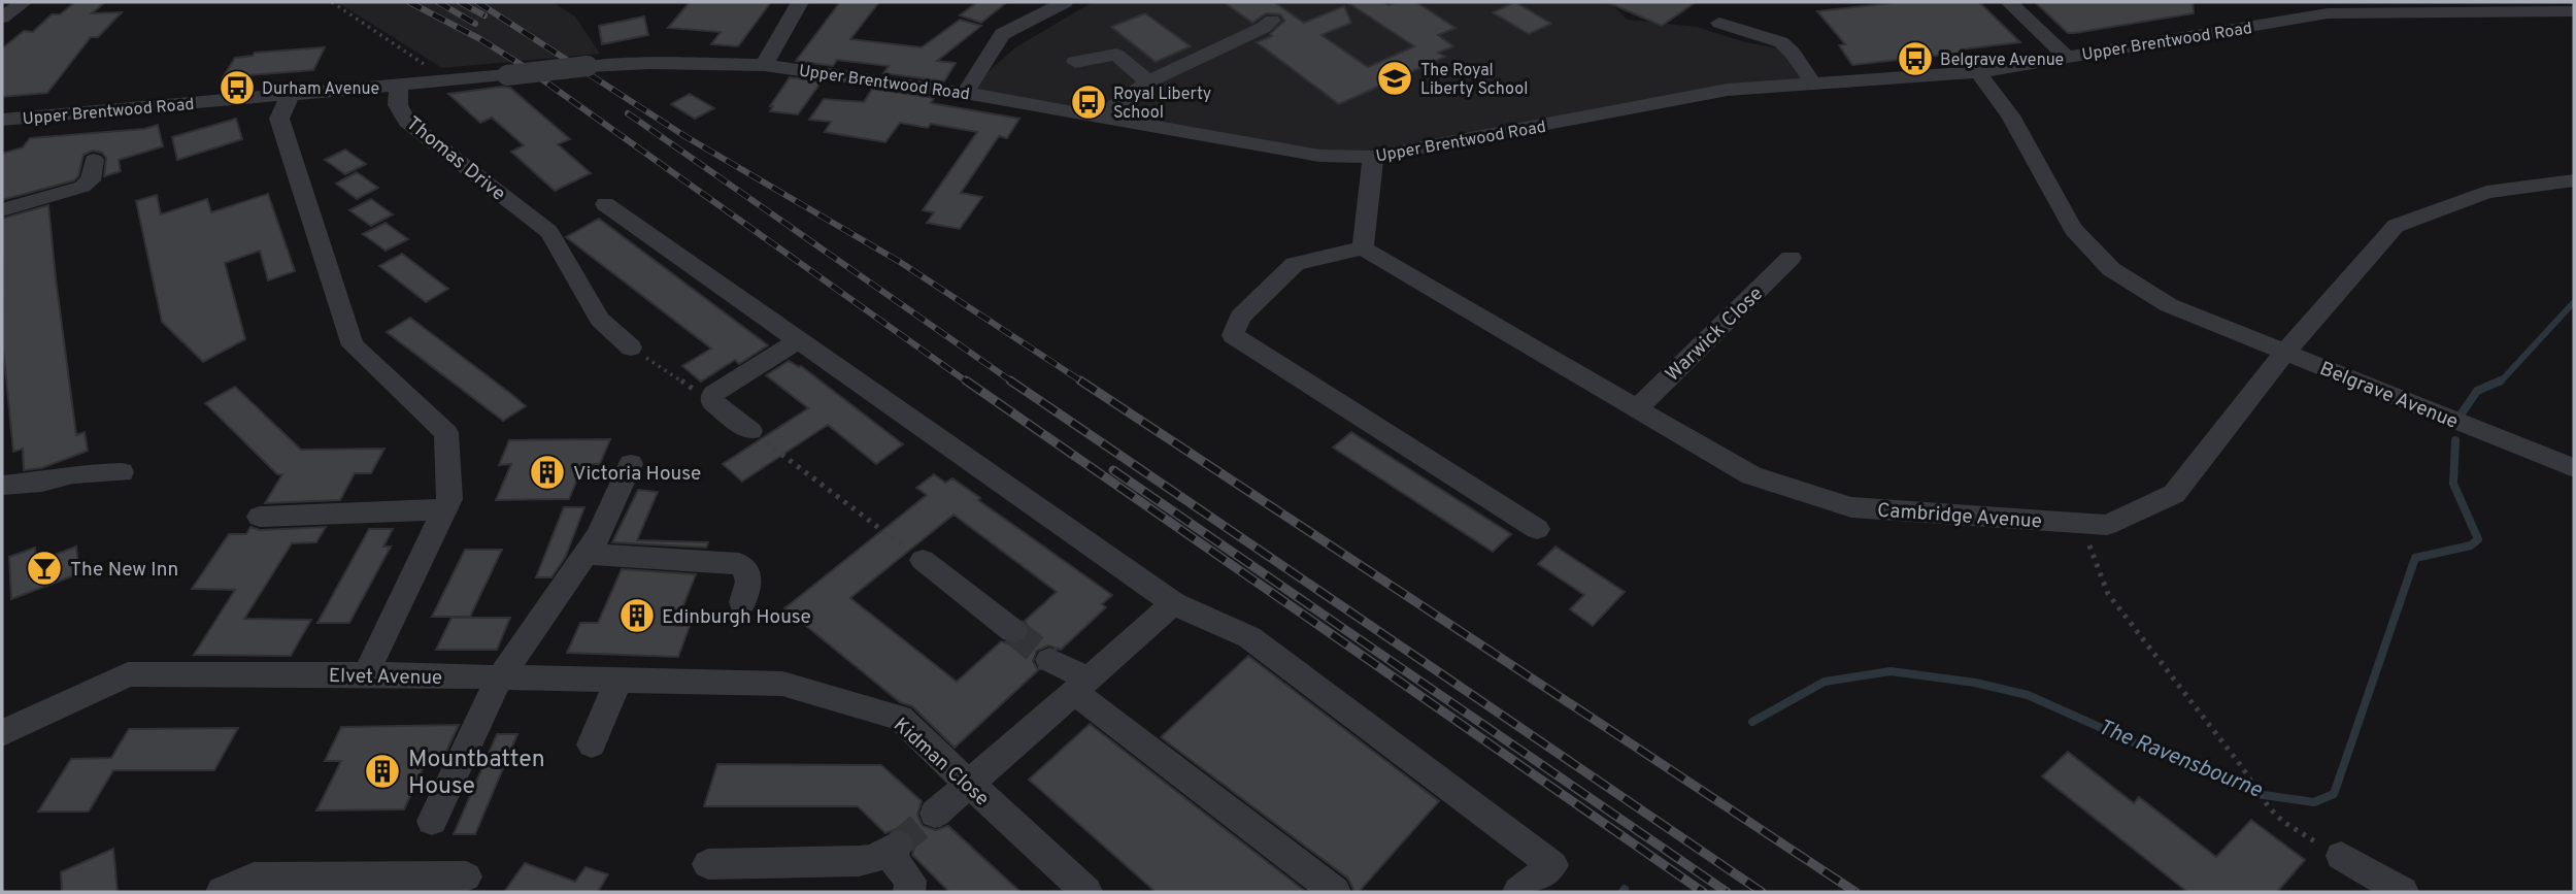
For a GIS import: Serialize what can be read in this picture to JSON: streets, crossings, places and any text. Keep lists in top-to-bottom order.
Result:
{
  "streets": {
    "street": [
      "Upper Brentwood Road",
      "Thomas Drive",
      "Warwick Close",
      "Belgrave Avenue",
      "Cambridge Avenue",
      "Elvet Avenue",
      "Kidman Close"
    ]
  },
  "crossings": [
    ["Upper Brentwood Road", "Thomas Drive"],
    ["Upper Brentwood Road", "Belgrave Avenue"],
    ["Warwick Close", "Cambridge Avenue"],
    ["Belgrave Avenue", "Cambridge Avenue"],
    ["Elvet Avenue", "Kidman Close"]
  ],
  "water": ["The Ravensbourne"],
  "places": {
    "bus stop": ["Belgrave Avenue", "Durham Avenue", "Royal Liberty School"],
    "school or university": ["The Royal Liberty School"],
    "building": ["Victoria House", "Edinburgh House", "Mountbatten House"],
    "bar": ["The New Inn"]
  }
}
